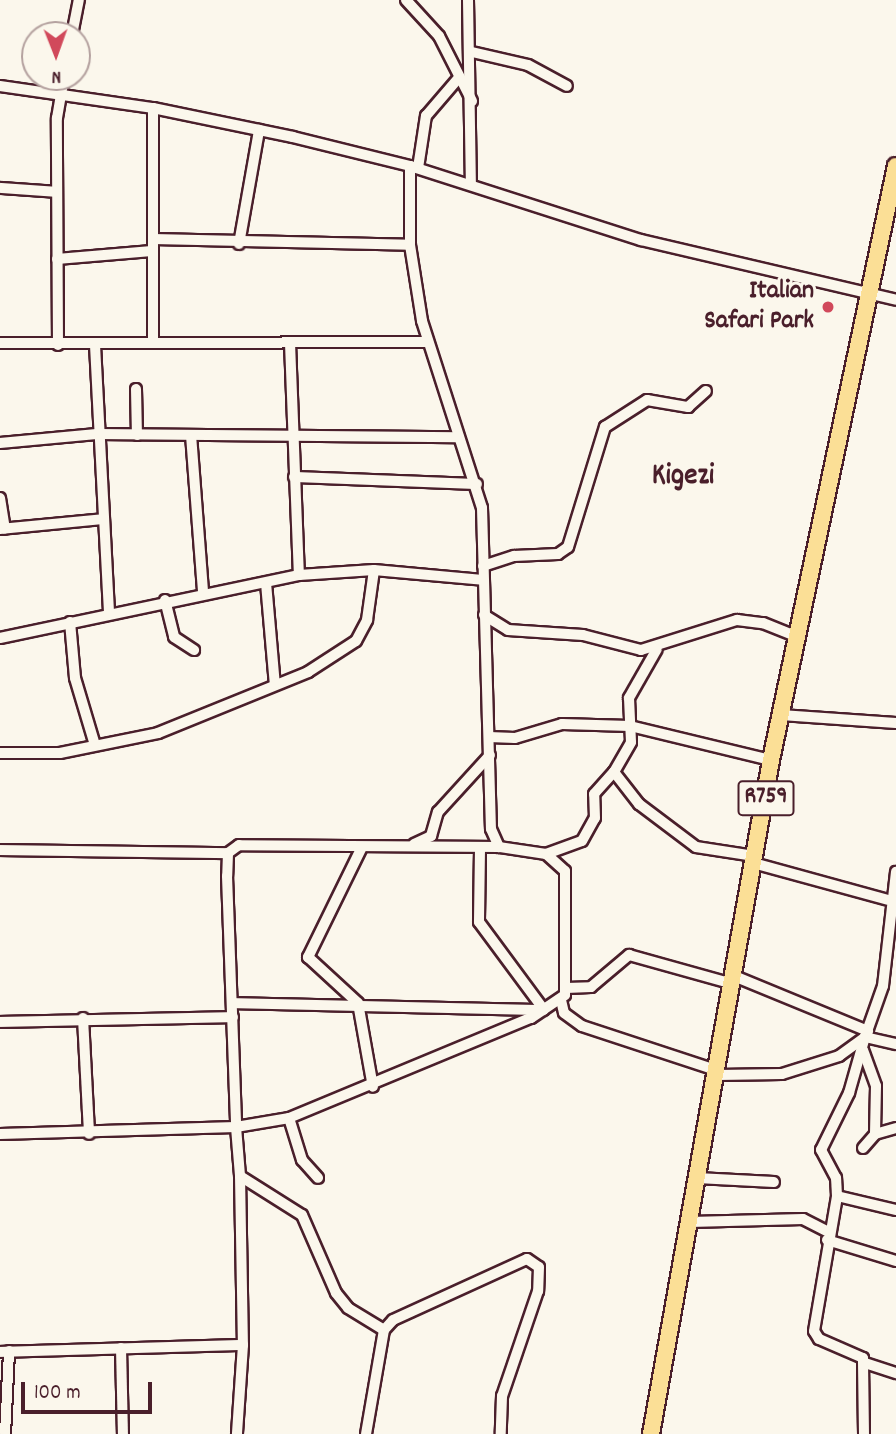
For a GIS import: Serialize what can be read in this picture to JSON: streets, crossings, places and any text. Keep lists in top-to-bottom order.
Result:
{
  "streets": {
    "main road": ["R759"]
  },
  "districts": ["Kigezi"],
  "places": ["Italian Safari Park"],
  "scale_bar": "100 m",
  "north": "bottom"
}
